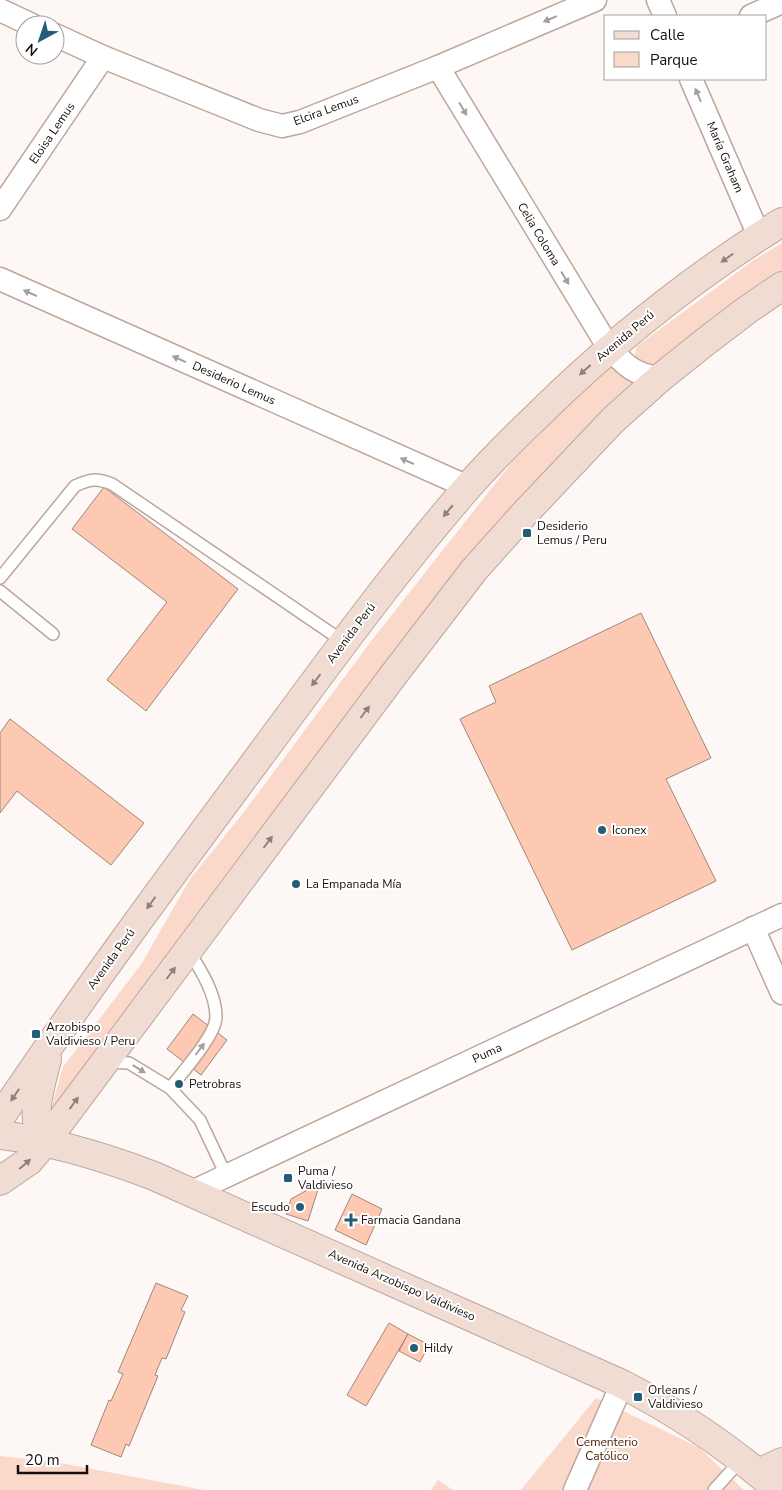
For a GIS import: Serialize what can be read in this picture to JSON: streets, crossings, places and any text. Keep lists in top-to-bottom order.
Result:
{
  "streets": {
    "main road": ["Avenida Perú", "Avenida Arzobispo Valdivieso"],
    "street": [
      "Elcira Lemus",
      "Eloisa Lemus",
      "María Graham",
      "Celia Coloma",
      "Desiderio Lemus",
      "Puma"
    ]
  },
  "crossings": [
    ["Elcira Lemus", "Eloisa Lemus"],
    ["Elcira Lemus", "Celia Coloma"],
    ["María Graham", "Avenida Perú"],
    ["Celia Coloma", "Avenida Perú"],
    ["Avenida Perú", "Desiderio Lemus"],
    ["Puma", "Avenida Arzobispo Valdivieso"]
  ],
  "one_way": ["María Graham", "Celia Coloma", "Desiderio Lemus"],
  "parks": ["Cementerio Católico"],
  "places": {
    "transit": [
      "Desiderio Lemus / Peru",
      "Arzobispo Valdivieso / Peru",
      "Puma / Valdivieso",
      "Orleans / Valdivieso"
    ],
    "other": [
      "Iconex",
      "La Empanada Mía",
      "Petrobras",
      "Escudo",
      "Hildy"
    ],
    "health": ["Farmacia Gandana"]
  },
  "legend": ["Calle", "Parque"],
  "scale_bar": "20 m",
  "north": "bottom left"
}
